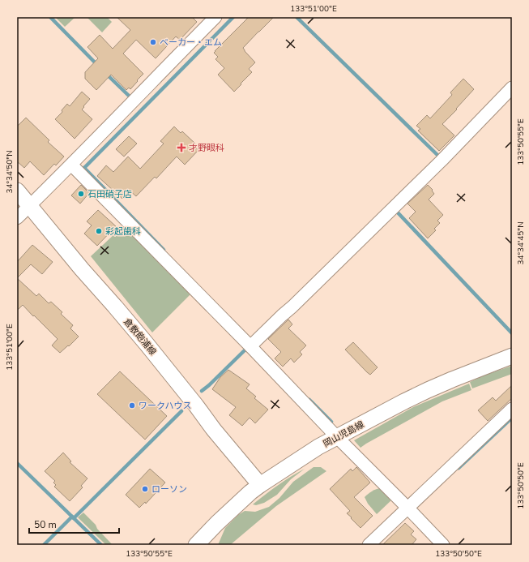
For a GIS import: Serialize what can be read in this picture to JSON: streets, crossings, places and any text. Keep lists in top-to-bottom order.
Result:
{
  "streets": {
    "main road": ["倉敷飽浦線", "岡山児島線"]
  },
  "crossings": [
    ["倉敷飽浦線", "岡山児島線"]
  ],
  "places": {
    "other": [
      "ベーカー・エム",
      "石田硝子店",
      "彩起歯科",
      "ワークハウス",
      "ローソン"
    ],
    "health": ["才野眼科"]
  },
  "scale_bar": "50 m",
  "coordinates": [
    "133°51'00\"E",
    "133°50'55\"E",
    "34°34'50\"N",
    "34°34'45\"N",
    "133°50'50\"E"
  ]
}
